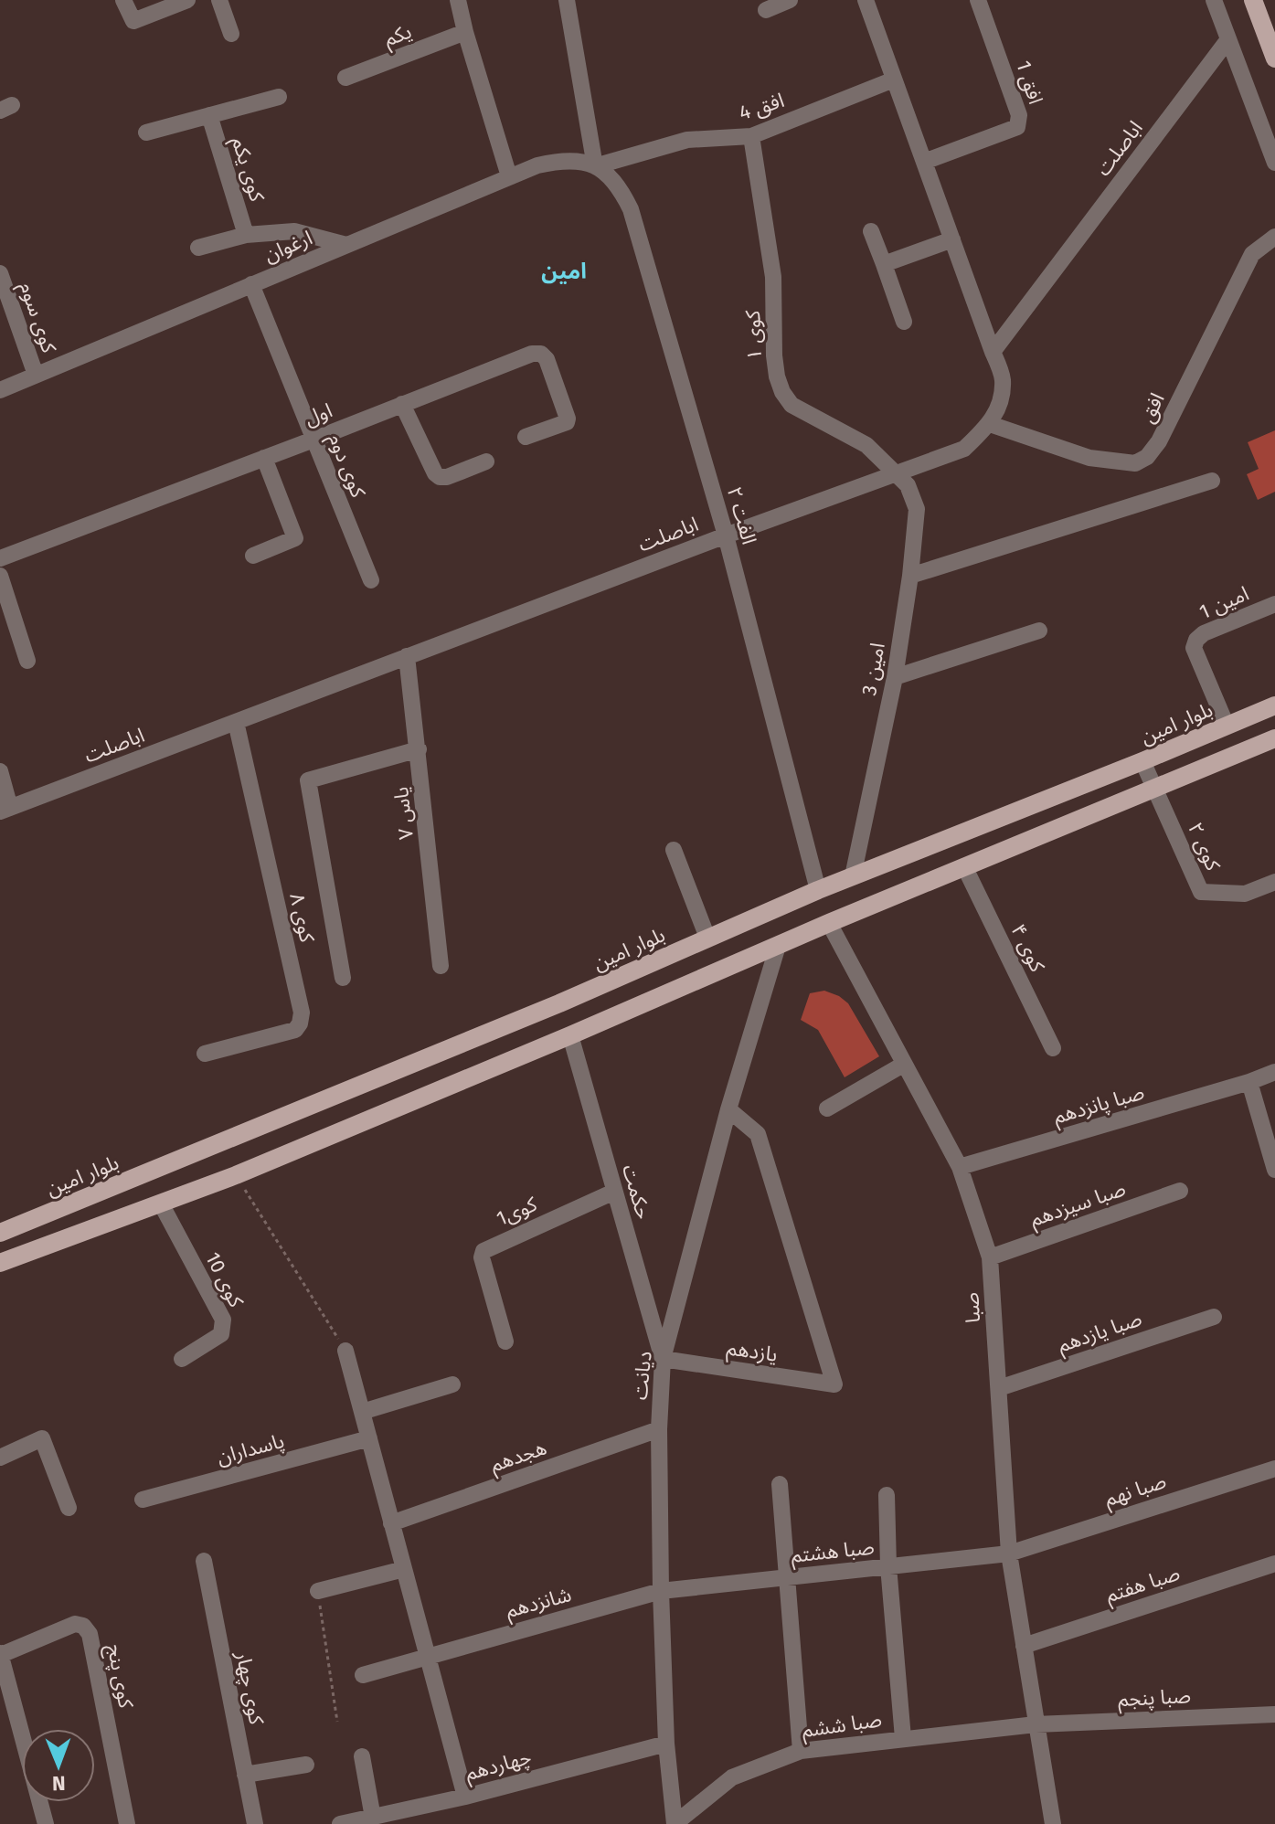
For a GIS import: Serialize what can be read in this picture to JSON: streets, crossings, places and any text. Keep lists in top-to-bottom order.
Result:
{
  "streets": {
    "main road": ["بلوار امین"],
    "street": [
      "یکم",
      "افق 1",
      "افق 4",
      "اباصلت",
      "کوی یکم",
      "ارغوان",
      "کوی سوم",
      "کوی ۱",
      "افق",
      "اول",
      "کوی دوم",
      "الفت ۲",
      "امین 1",
      "امین 3",
      "یاس ۷",
      "کوی ۲",
      "کوی ۸",
      "کوی ۴",
      "صبا پانزدهم",
      "حکمت",
      "صبا سیزدهم",
      "کوی1",
      "کوی 10",
      "صبا",
      "صبا یازدهم",
      "یازدهم",
      "دیانت",
      "پاسداران",
      "هجدهم",
      "صبا نهم",
      "صبا هشتم",
      "صبا هفتم",
      "شانزدهم",
      "کوی پنج",
      "کوی چهار",
      "صبا پنجم",
      "صبا ششم",
      "چهاردهم"
    ]
  },
  "crossings": [
    ["افق 4", "ارغوان"],
    ["افق 4", "کوی ۱"],
    ["افق 4", "الفت ۲"],
    ["اباصلت", "کوی ۱"],
    ["اباصلت", "افق"],
    ["اباصلت", "الفت ۲"],
    ["اباصلت", "امین 3"],
    ["اباصلت", "یاس ۷"],
    ["اباصلت", "کوی ۸"],
    ["ارغوان", "کوی سوم"],
    ["ارغوان", "کوی دوم"],
    ["ارغوان", "الفت ۲"],
    ["کوی ۱", "امین 3"],
    ["اول", "کوی دوم"],
    ["الفت ۲", "بلوار امین"],
    ["امین 1", "بلوار امین"],
    ["امین 3", "بلوار امین"],
    ["صبا پانزدهم", "صبا"],
    ["حکمت", "کوی1"],
    ["حکمت", "یازدهم"],
    ["حکمت", "دیانت"],
    ["صبا سیزدهم", "صبا"],
    ["صبا", "صبا یازدهم"],
    ["صبا", "صبا نهم"],
    ["صبا", "صبا هشتم"],
    ["صبا", "صبا هفتم"],
    ["صبا", "صبا پنجم"],
    ["صبا", "صبا ششم"],
    ["یازدهم", "دیانت"],
    ["دیانت", "هجدهم"],
    ["دیانت", "صبا هشتم"],
    ["دیانت", "شانزدهم"],
    ["دیانت", "صبا ششم"],
    ["دیانت", "چهاردهم"],
    ["صبا نهم", "صبا هشتم"],
    ["صبا هشتم", "شانزدهم"],
    ["صبا پنجم", "صبا ششم"]
  ],
  "districts": ["امین"],
  "north": "bottom"
}
